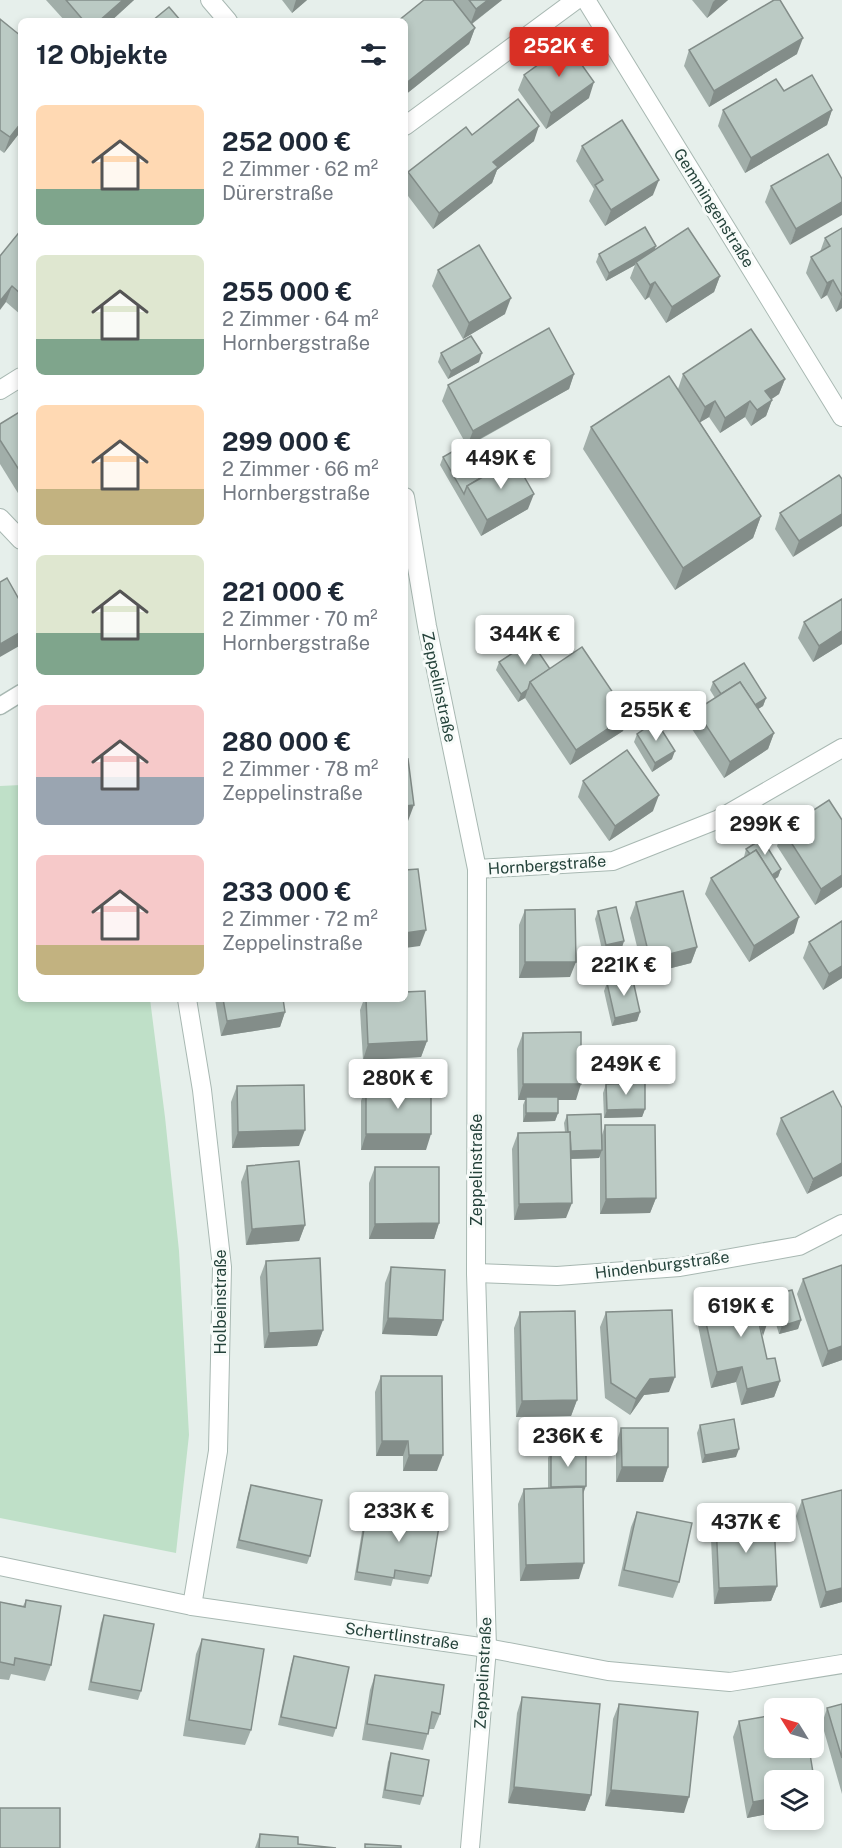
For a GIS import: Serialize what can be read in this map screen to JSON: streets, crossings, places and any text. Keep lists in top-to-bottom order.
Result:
{
  "streets": {
    "street": [
      "Gemmingenstraße",
      "Zeppelinstraße",
      "Hornbergstraße",
      "Hindenburgstraße",
      "Holbeinstraße",
      "Schertlinstraße"
    ]
  },
  "crossings": [
    ["Zeppelinstraße", "Hornbergstraße"],
    ["Zeppelinstraße", "Hindenburgstraße"],
    ["Zeppelinstraße", "Schertlinstraße"],
    ["Holbeinstraße", "Schertlinstraße"]
  ],
  "north": "top left",
  "page": {
    "heading": "12 Objekte",
    "price": [
      "252K €",
      "449K €",
      "344K €",
      "255K €",
      "299K €",
      "221K €",
      "249K €",
      "280K €",
      "619K €",
      "236K €",
      "233K €",
      "437K €"
    ],
    "list": [
      {
        "name": "252 000 €",
        "note": "2 Zimmer · 62 m² · Dürerstraße"
      },
      {
        "name": "255 000 €",
        "note": "2 Zimmer · 64 m² · Hornbergstraße"
      },
      {
        "name": "299 000 €",
        "note": "2 Zimmer · 66 m² · Hornbergstraße"
      },
      {
        "name": "221 000 €",
        "note": "2 Zimmer · 70 m² · Hornbergstraße"
      },
      {
        "name": "280 000 €",
        "note": "2 Zimmer · 78 m² · Zeppelinstraße"
      },
      {
        "name": "233 000 €",
        "note": "2 Zimmer · 72 m² · Zeppelinstraße"
      }
    ]
  }
}
